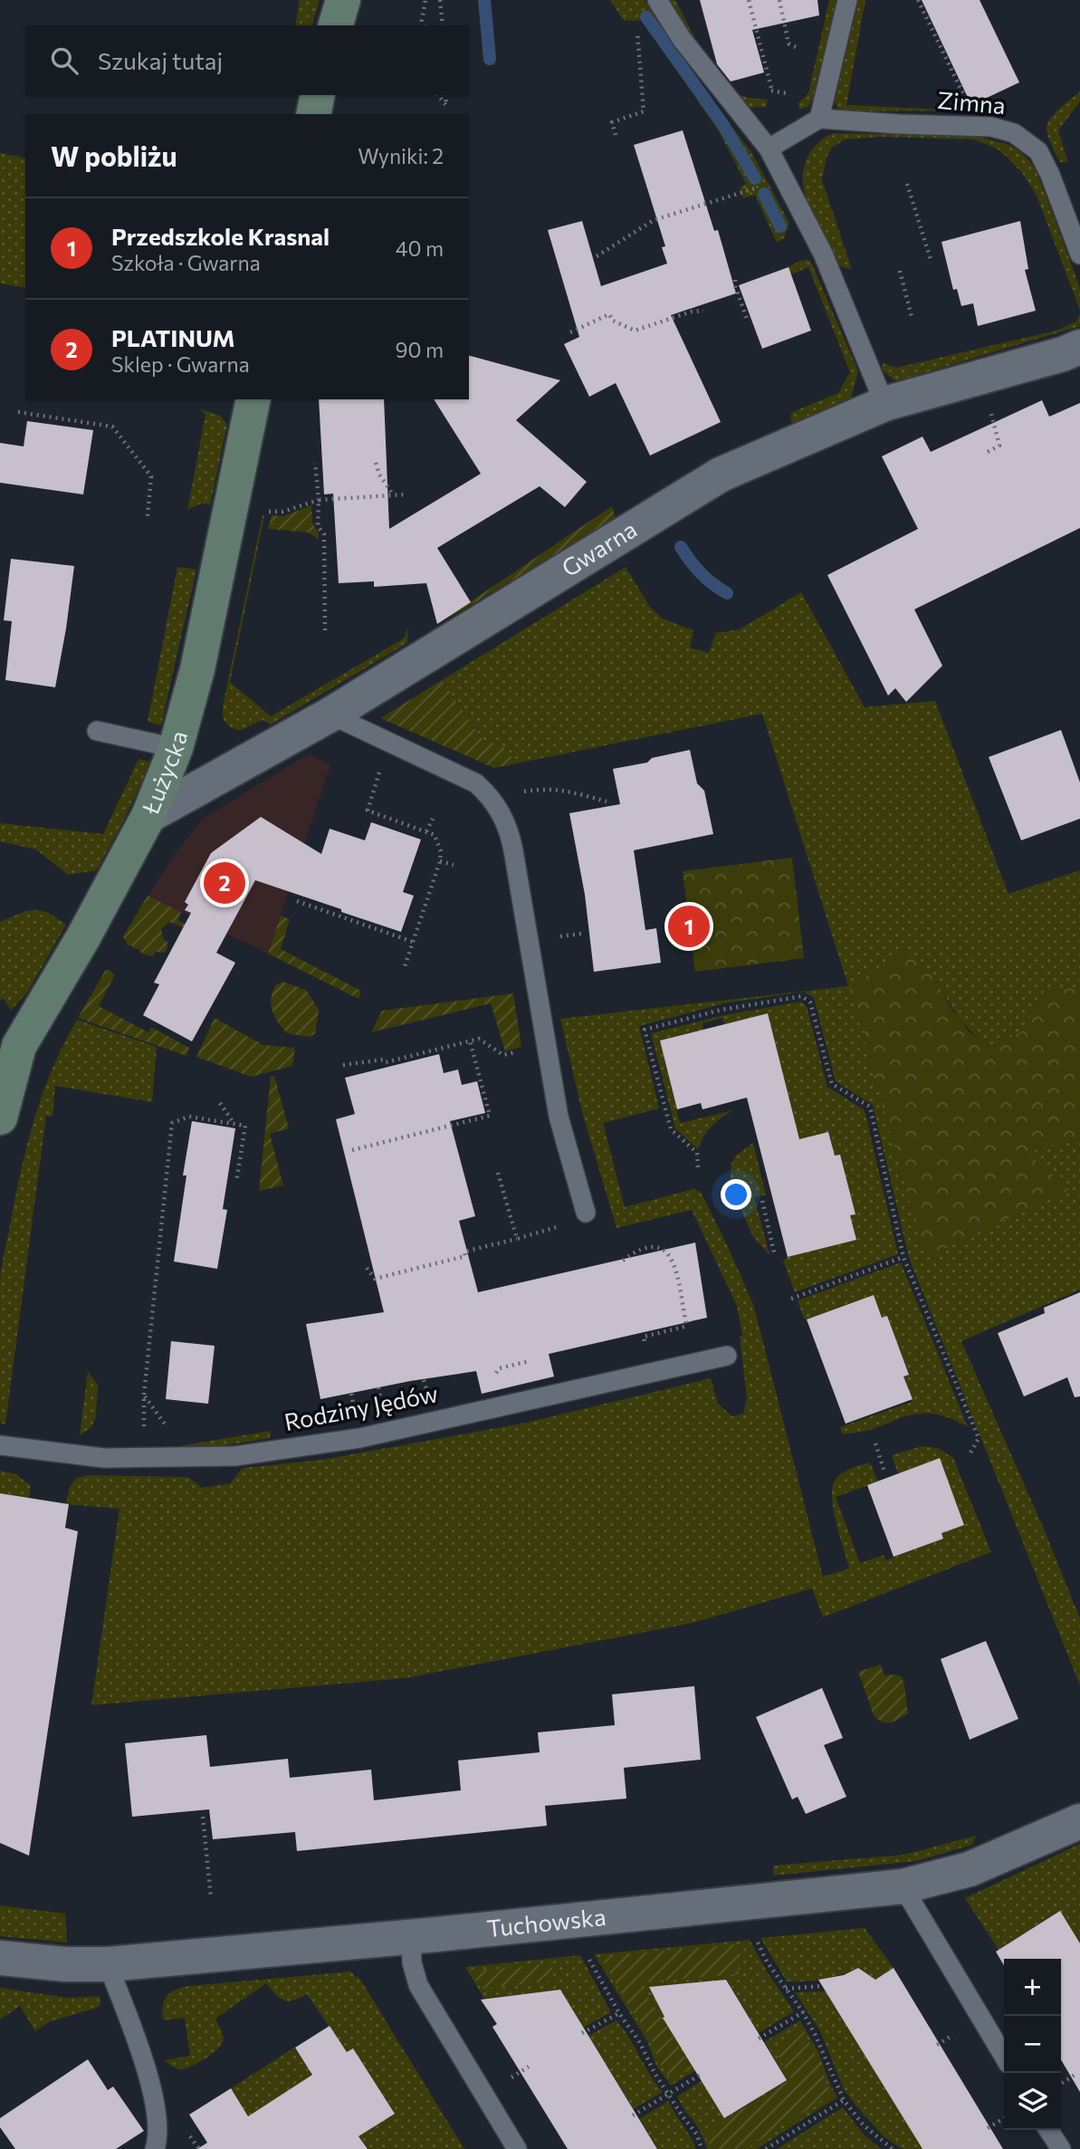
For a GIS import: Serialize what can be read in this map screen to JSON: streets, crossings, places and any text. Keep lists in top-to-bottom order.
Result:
{
  "streets": {
    "street": ["Gwarna", "Łużycka", "Tuchowska"],
    "lane": ["Zimna", "Rodziny Jędów"]
  },
  "crossings": [
    ["Gwarna", "Łużycka"]
  ],
  "page": {
    "search": "Szukaj tutaj",
    "heading": ["W pobliżu", "Wyniki: 2"],
    "list": [
      {
        "mark": "1",
        "name": "Przedszkole Krasnal",
        "note": "Szkoła · Gwarna",
        "value": "40 m"
      },
      {
        "mark": "2",
        "name": "PLATINUM",
        "note": "Sklep · Gwarna",
        "value": "90 m"
      }
    ],
    "pins": ["2", "1"],
    "map_buttons": ["+", "−"]
  }
}
